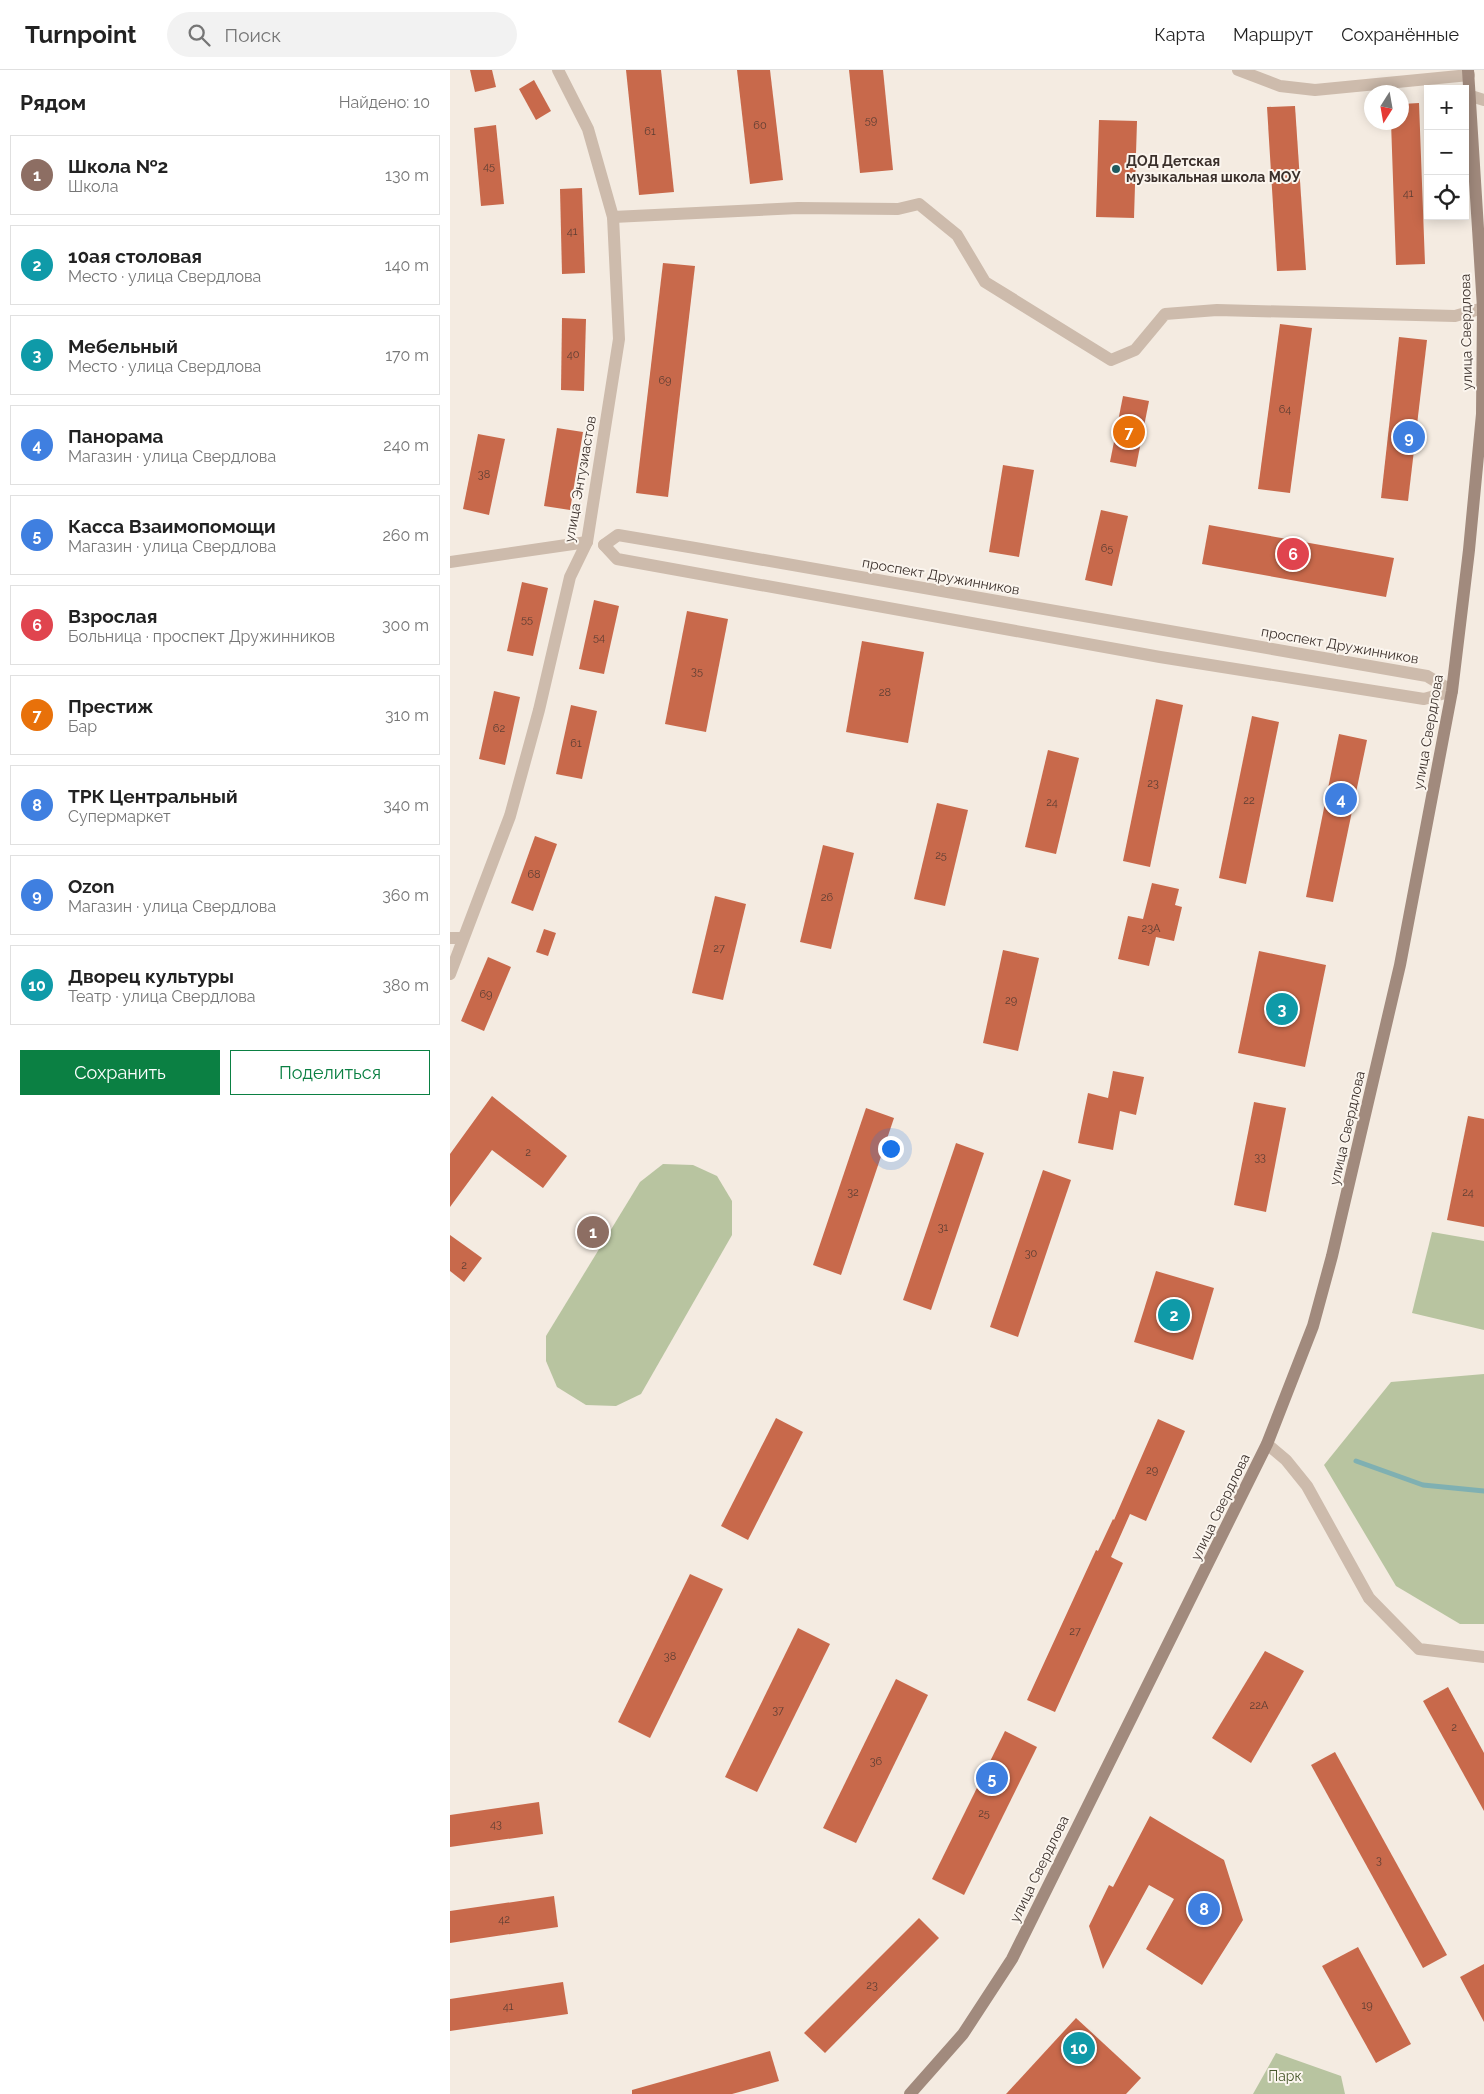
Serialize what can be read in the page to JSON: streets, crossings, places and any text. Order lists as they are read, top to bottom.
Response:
{
  "streets": {
    "main road": ["улица Свердлова"],
    "street": ["улица Энтузиастов", "проспект Дружинников"]
  },
  "crossings": [
    ["улица Свердлова", "проспект Дружинников"]
  ],
  "parks": ["Парк"],
  "places": ["ДОД Детская музыкальная школа МОУ"],
  "house_numbers": [
    "59",
    "60",
    "61",
    "45",
    "41",
    "41",
    "40",
    "69",
    "64",
    "38",
    "65",
    "55",
    "54",
    "35",
    "28",
    "62",
    "61",
    "23",
    "22",
    "24",
    "25",
    "68",
    "26",
    "23А",
    "27",
    "69",
    "29",
    "2",
    "33",
    "32",
    "24",
    "31",
    "30",
    "2",
    "29",
    "27",
    "38",
    "22А",
    "37",
    "2",
    "36",
    "25",
    "43",
    "3",
    "42",
    "23",
    "19",
    "41"
  ],
  "north": "bottom",
  "page": {
    "header": "Turnpoint",
    "search": "Поиск",
    "nav": ["Карта", "Маршрут", "Сохранённые"],
    "heading": ["Рядом", "Найдено: 10"],
    "map_buttons": ["+", "−"],
    "list": [
      {
        "mark": "1",
        "name": "Школа №2",
        "note": "Школа",
        "value": "130 m"
      },
      {
        "mark": "2",
        "name": "10ая столовая",
        "note": "Место · улица Свердлова",
        "value": "140 m"
      },
      {
        "mark": "3",
        "name": "Мебельный",
        "note": "Место · улица Свердлова",
        "value": "170 m"
      },
      {
        "mark": "4",
        "name": "Панорама",
        "note": "Магазин · улица Свердлова",
        "value": "240 m"
      },
      {
        "mark": "5",
        "name": "Касса Взаимопомощи",
        "note": "Магазин · улица Свердлова",
        "value": "260 m"
      },
      {
        "mark": "6",
        "name": "Взрослая",
        "note": "Больница · проспект Дружинников",
        "value": "300 m"
      },
      {
        "mark": "7",
        "name": "Престиж",
        "note": "Бар",
        "value": "310 m"
      },
      {
        "mark": "8",
        "name": "ТРК Центральный",
        "note": "Супермаркет",
        "value": "340 m"
      },
      {
        "mark": "9",
        "name": "Ozon",
        "note": "Магазин · улица Свердлова",
        "value": "360 m"
      },
      {
        "mark": "10",
        "name": "Дворец культуры",
        "note": "Театр · улица Свердлова",
        "value": "380 m"
      }
    ],
    "pins": [
      "7",
      "9",
      "6",
      "4",
      "3",
      "1",
      "2",
      "5",
      "8",
      "10"
    ],
    "buttons": ["Сохранить", "Поделиться"]
  }
}
